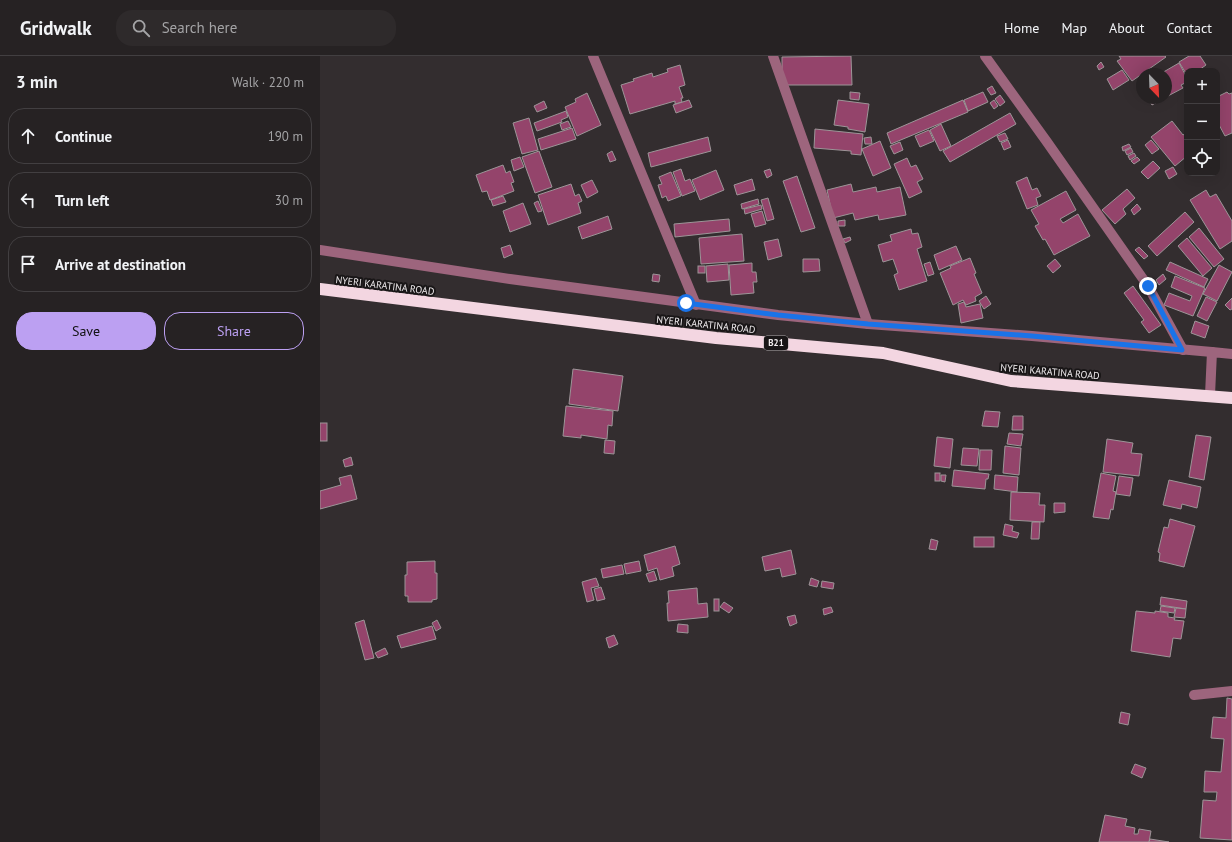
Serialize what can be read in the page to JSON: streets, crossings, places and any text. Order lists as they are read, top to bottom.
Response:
{
  "streets": {
    "highway": ["NYERI KARATINA ROAD", "B21"]
  },
  "north": "bottom right",
  "page": {
    "header": "Gridwalk",
    "search": "Search here",
    "nav": [
      "Home",
      "Map",
      "About",
      "Contact"
    ],
    "heading": ["3 min", "Walk · 220 m"],
    "map_buttons": ["+", "−"],
    "list": [
      ["Continue", "190 m"],
      ["Turn left", "30 m"],
      "Arrive at destination"
    ],
    "buttons": ["Save", "Share"]
  }
}
